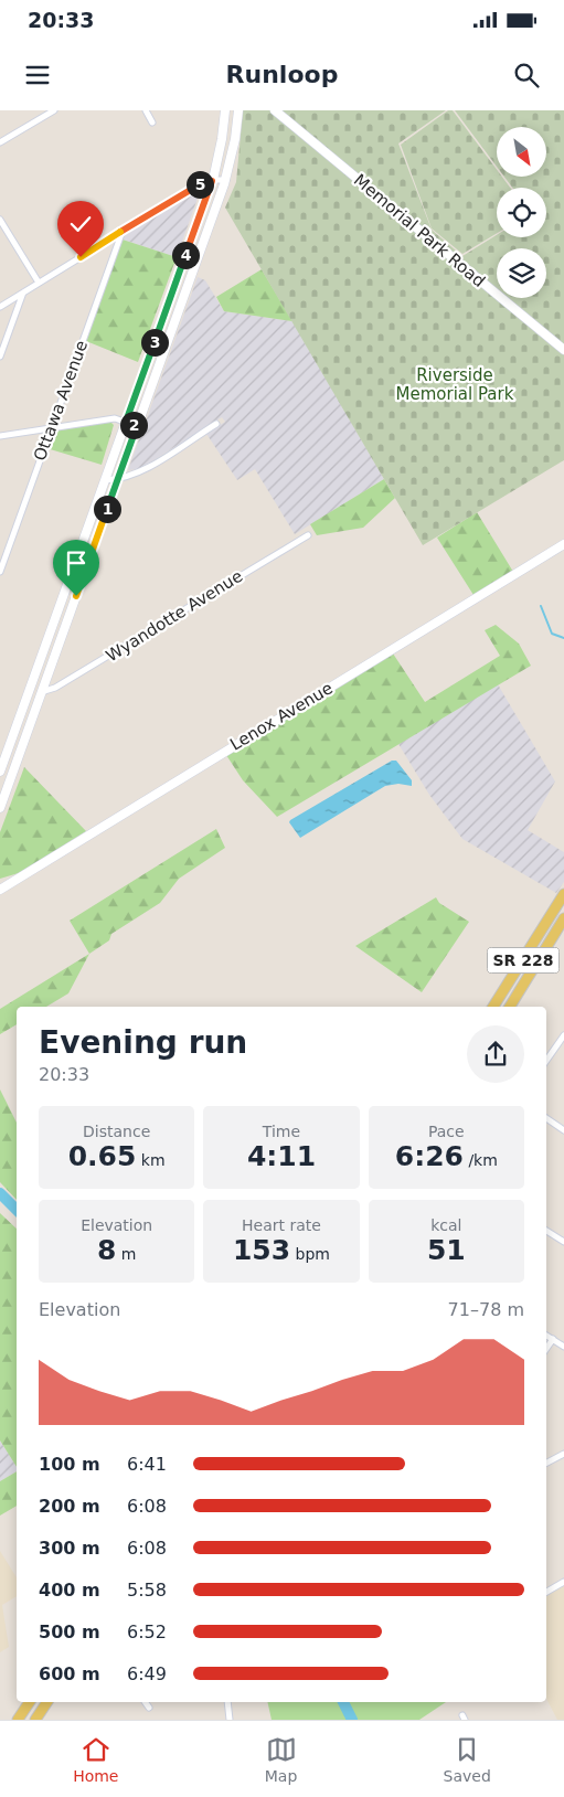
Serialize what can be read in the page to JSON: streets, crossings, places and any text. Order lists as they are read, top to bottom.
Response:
{
  "streets": {
    "main road": ["Memorial Park Road", "Lenox Avenue", "SR 228"],
    "street": ["Ottawa Avenue", "Wyandotte Avenue"]
  },
  "parks": ["Riverside Memorial Park"],
  "north": "bottom right",
  "page": {
    "status": "20:33",
    "header": "Runloop",
    "pins": [
      "5",
      "4",
      "3",
      "2",
      "1"
    ],
    "heading": ["Evening run", "20:33"],
    "stats": [
      ["Distance", "0.65 km"],
      ["Time", "4:11"],
      ["Pace", "6:26 /km"],
      ["Elevation", "8 m"],
      ["Heart rate", "153 bpm"],
      ["kcal", "51"]
    ],
    "chart": ["Elevation", "71–78 m"],
    "list": [
      {
        "name": "100 m",
        "note": "6:41"
      },
      {
        "name": "200 m",
        "note": "6:08"
      },
      {
        "name": "300 m",
        "note": "6:08"
      },
      {
        "name": "400 m",
        "note": "5:58"
      },
      {
        "name": "500 m",
        "note": "6:52"
      },
      {
        "name": "600 m",
        "note": "6:49"
      }
    ],
    "tabs": ["Home", "Map", "Saved"]
  }
}
